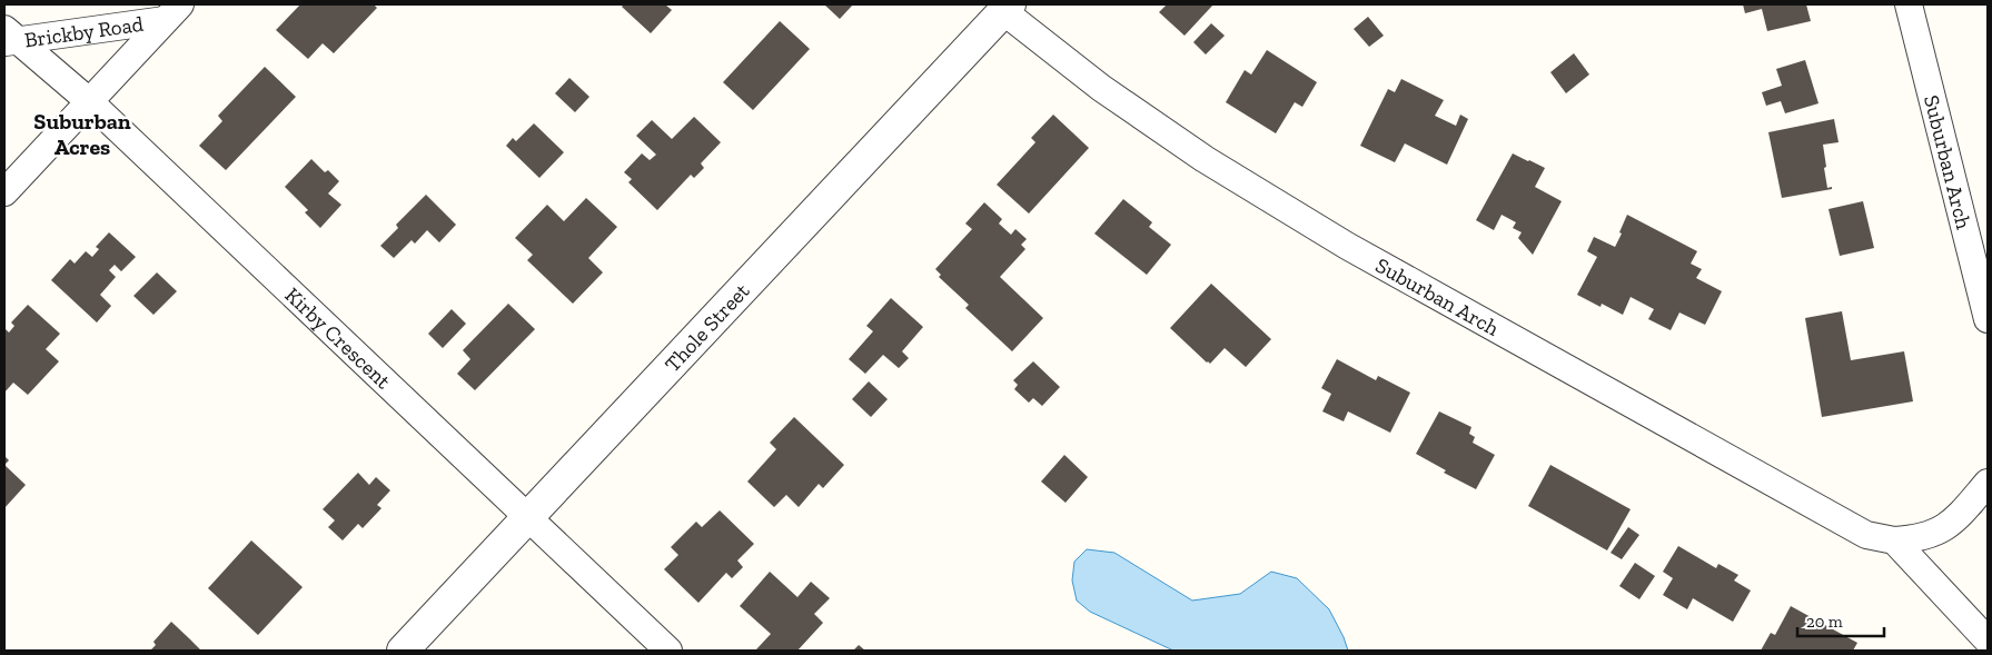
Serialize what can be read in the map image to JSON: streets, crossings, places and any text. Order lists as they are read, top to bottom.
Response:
{
  "streets": {
    "street": [
      "Brickby Road",
      "Suburban Arch",
      "Thole Street",
      "Kirby Crescent"
    ]
  },
  "crossings": [
    ["Brickby Road", "Kirby Crescent"],
    ["Suburban Arch", "Thole Street"],
    ["Thole Street", "Kirby Crescent"]
  ],
  "districts": ["Suburban Acres"],
  "scale_bar": "20 m"
}
